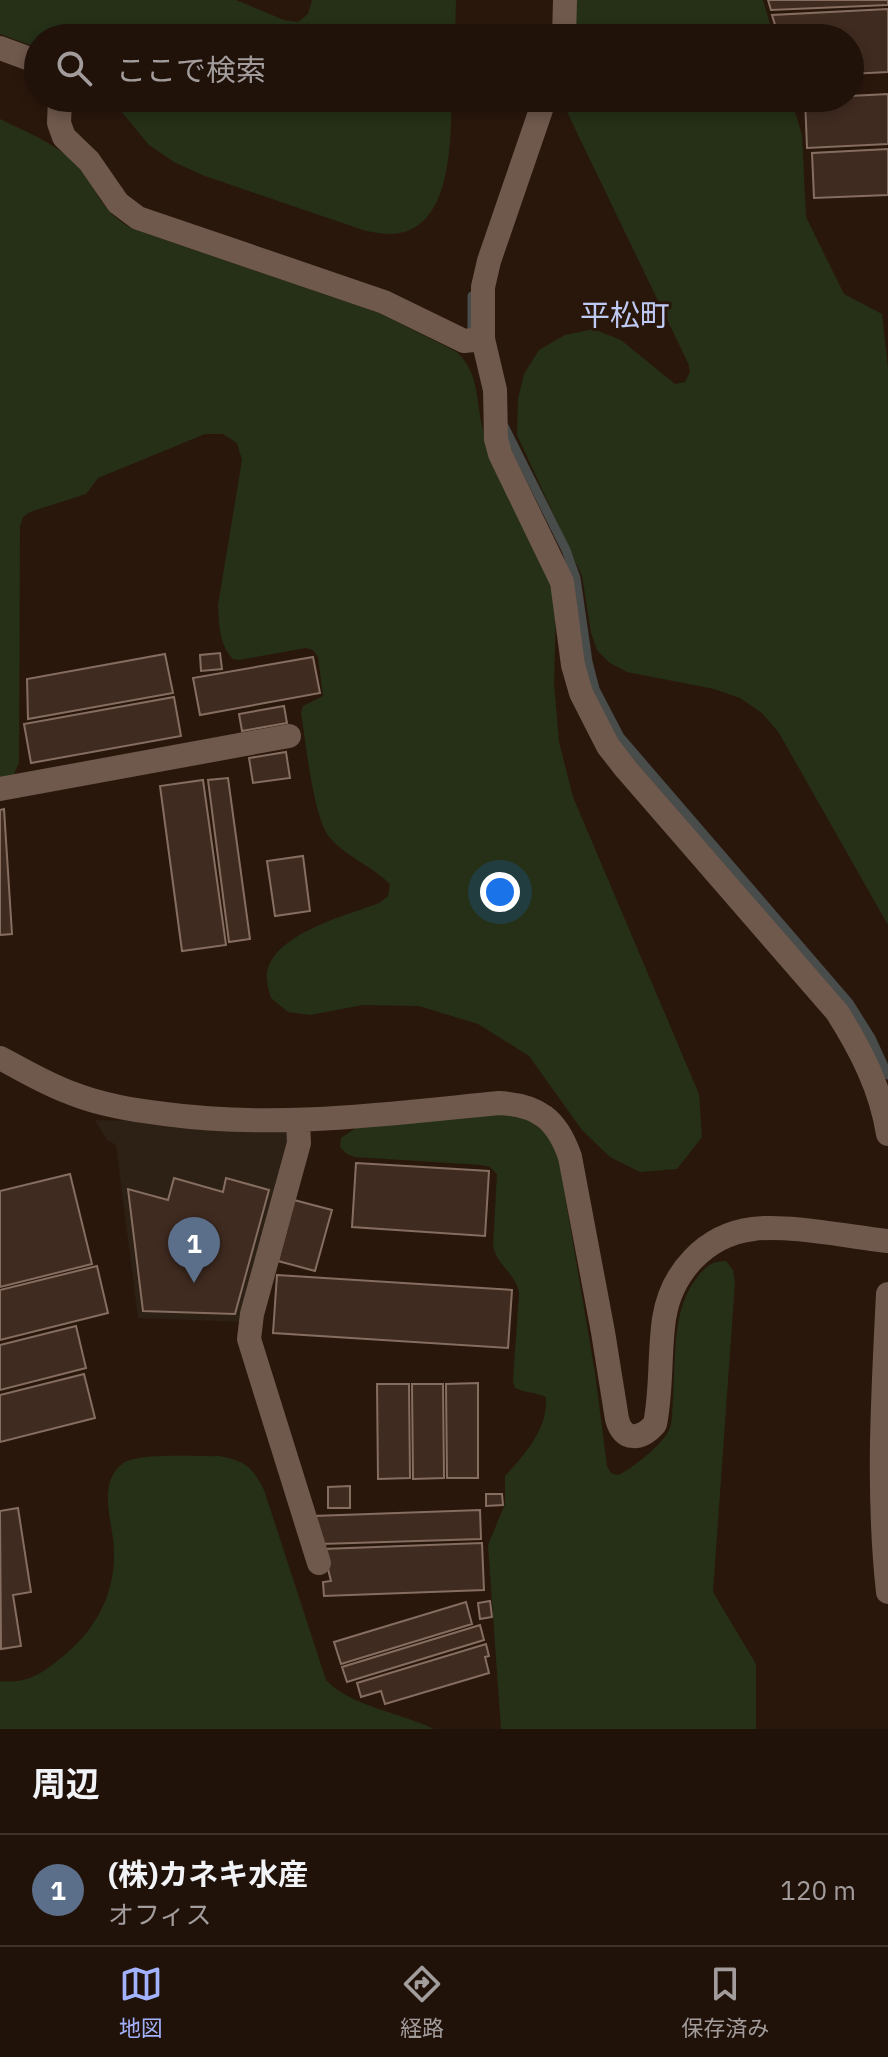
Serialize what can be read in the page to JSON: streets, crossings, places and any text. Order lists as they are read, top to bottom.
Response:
{
  "districts": ["平松町"],
  "page": {
    "search": "ここで検索",
    "pins": "1",
    "heading": "周辺",
    "list": [
      {
        "mark": "1",
        "name": "(株)カネキ水産",
        "note": "オフィス",
        "value": "120 m"
      }
    ],
    "nav": ["地図", "経路", "保存済み"]
  }
}
